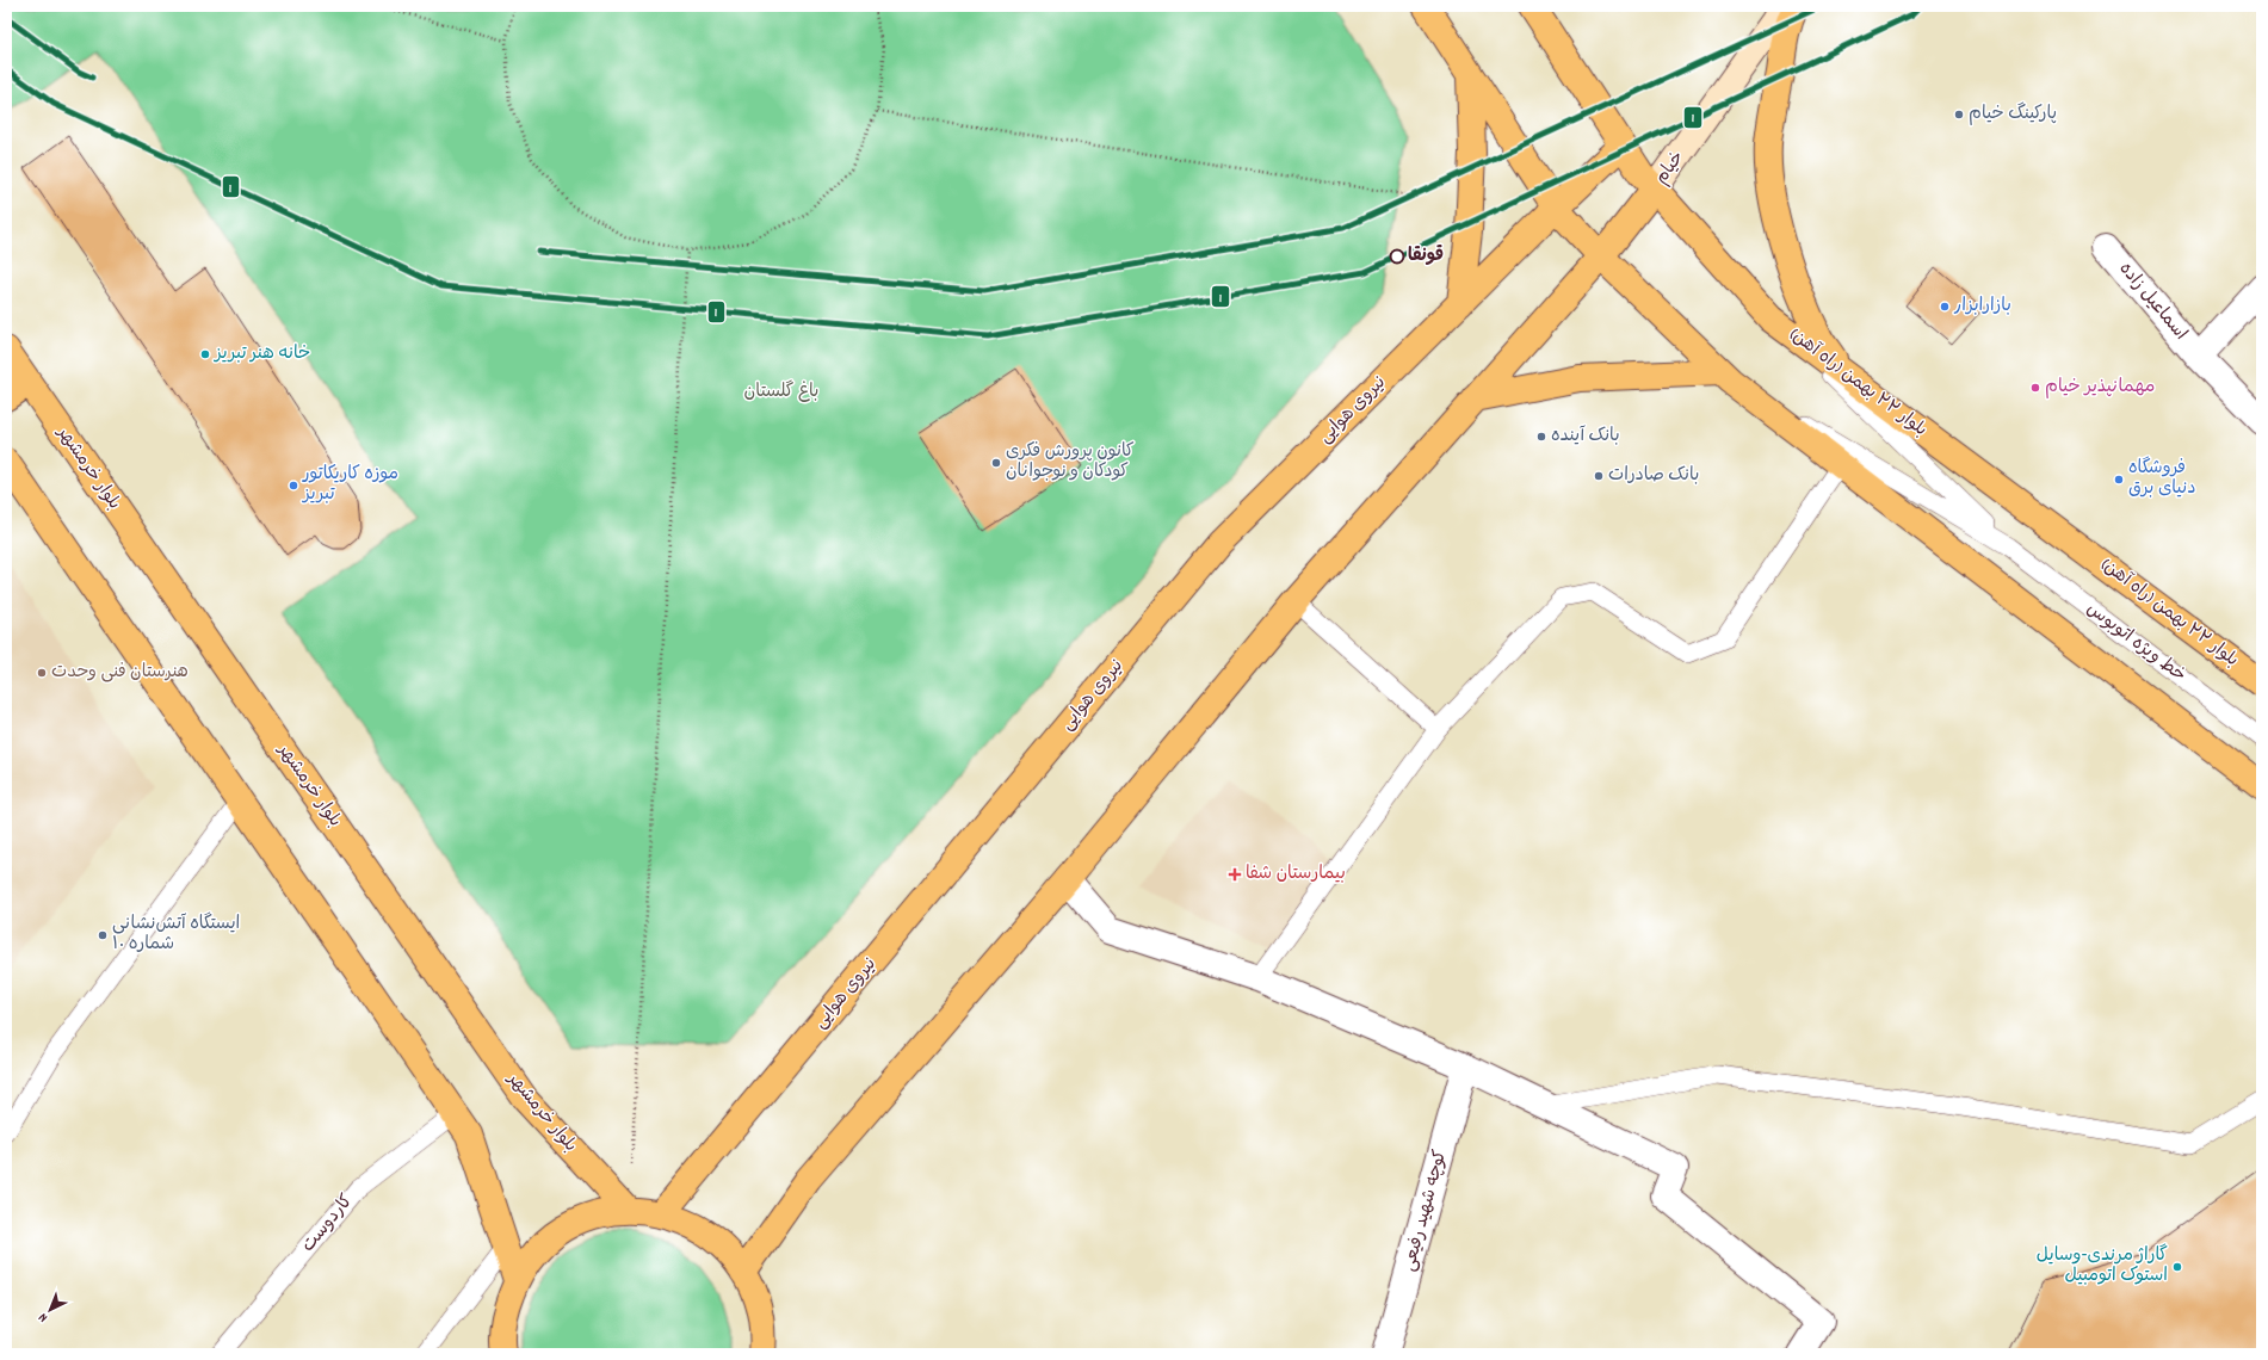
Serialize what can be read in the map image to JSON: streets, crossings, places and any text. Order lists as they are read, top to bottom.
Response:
{
  "streets": {
    "main road": [
      "خیام",
      "بلوار ۲۲ بهمن (راه آهن)",
      "نیروی هوایی",
      "بلوار خرمشهر"
    ],
    "street": ["اسماعیل زاده", "کوچه شهید رفیعی"],
    "lane": ["خط ویژه اتوبوس", "کاردوست"]
  },
  "crossings": [
    ["خیام", "بلوار ۲۲ بهمن (راه آهن)"],
    ["بلوار ۲۲ بهمن (راه آهن)", "نیروی هوایی"]
  ],
  "parks": ["باغ گلستان"],
  "places": {
    "other": [
      "پارکینگ خیام",
      "قونقا",
      "بازارابزار",
      "خانه هنر تبریز",
      "مهمانپذیر خیام",
      "بانک آینده",
      "کانون پرورش فکری کودکان و نوجوانان",
      "بانک صادرات",
      "فروشگاه دنیای برق",
      "موزه کاریکاتور تبریز",
      "هنرستان فنی وحدت",
      "ایستگاه آتش‌نشانی شماره ۱۰",
      "گاراژ مرندی-وسایل استوک اتومبیل"
    ],
    "health": ["بیمارستان شفا"]
  },
  "lines": ["transit line 1"],
  "north": "bottom left"
}
